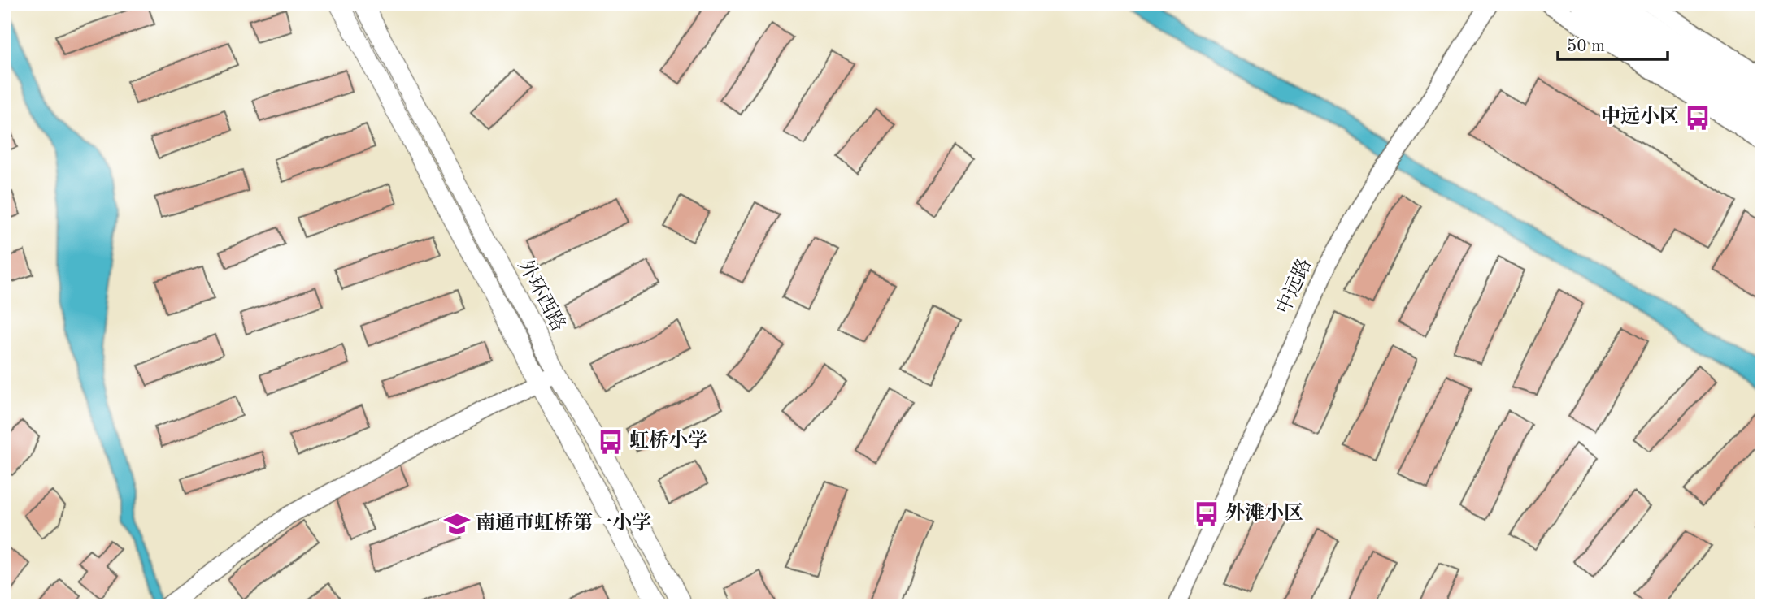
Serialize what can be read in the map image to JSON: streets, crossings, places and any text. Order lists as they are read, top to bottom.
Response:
{
  "streets": {
    "main road": ["外环西路"],
    "street": ["中远路"]
  },
  "places": {
    "bus stop": ["中远小区", "虹桥小学", "外滩小区"],
    "school or university": ["南通市虹桥第一小学"]
  },
  "scale_bar": "50 m"
}
